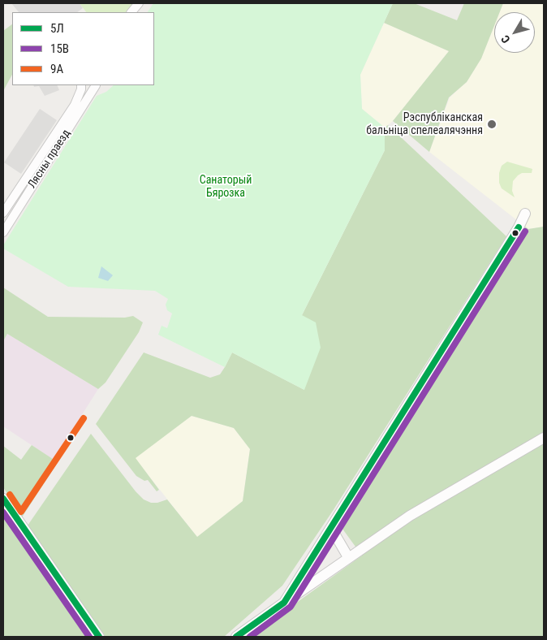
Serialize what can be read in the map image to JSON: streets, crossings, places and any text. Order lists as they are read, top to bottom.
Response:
{
  "streets": {
    "street": ["Лясны праезд"]
  },
  "parks": ["Санаторый Бярозка"],
  "places": ["Рэспубліканская бальніца спелеалячэння"],
  "lines": ["transit line 5Л", "transit line 15В", "transit line 9А"],
  "legend": ["5Л", "15В", "9А"],
  "north": "bottom left"
}
